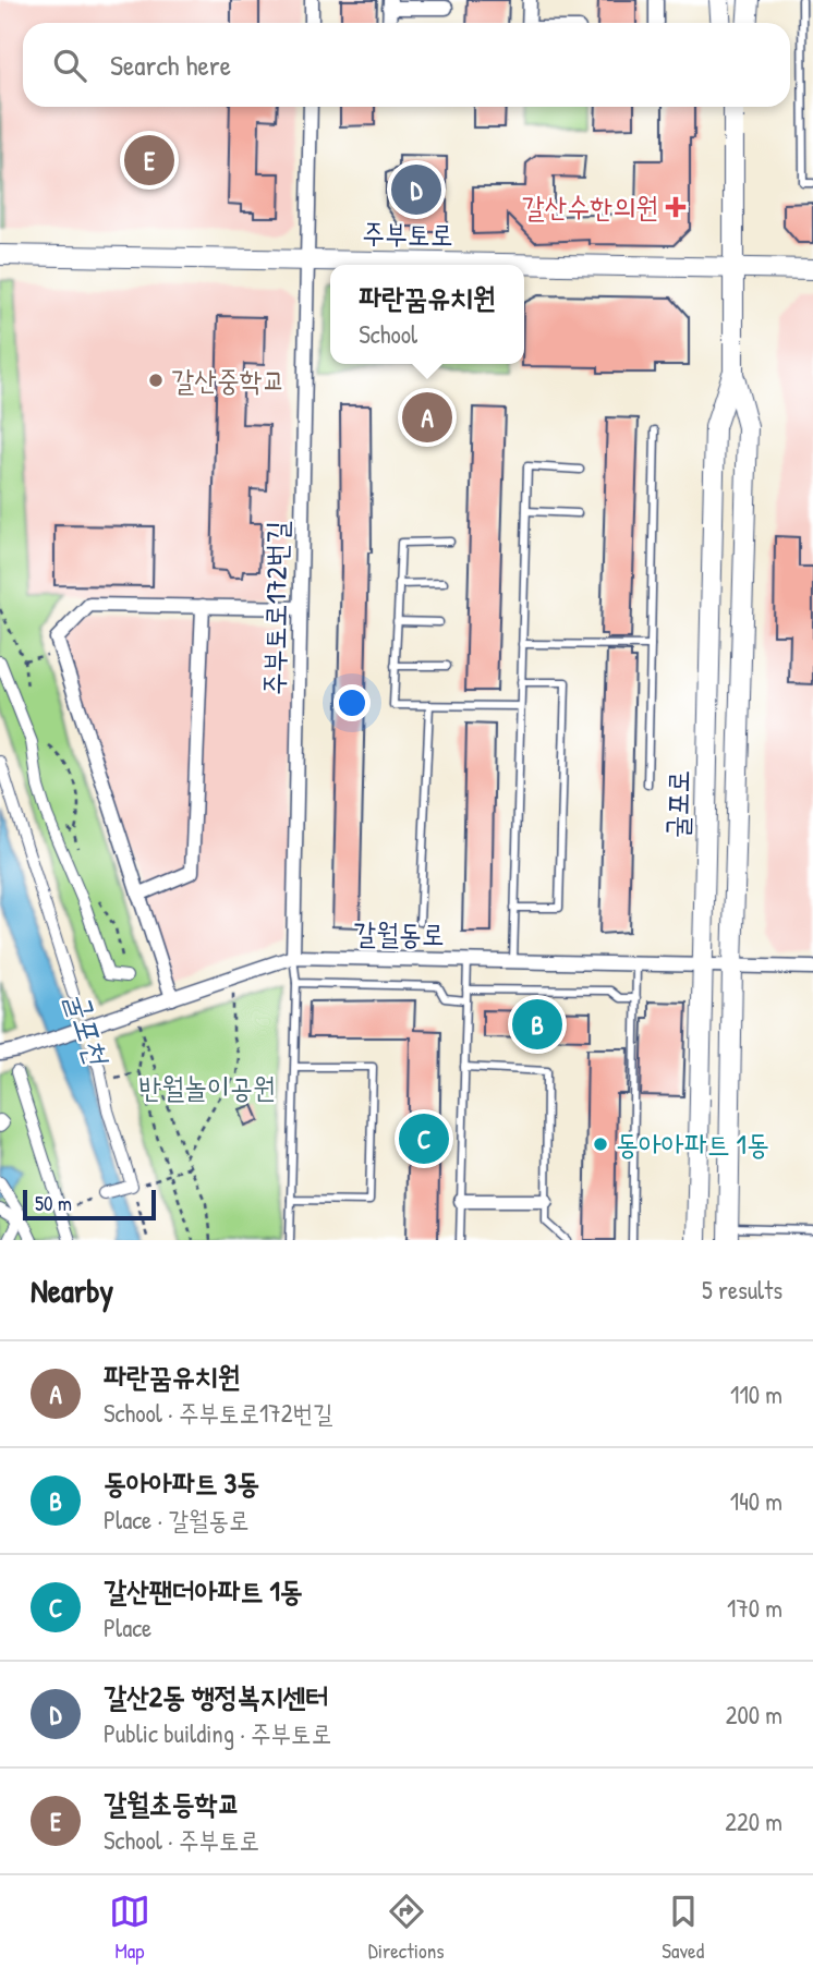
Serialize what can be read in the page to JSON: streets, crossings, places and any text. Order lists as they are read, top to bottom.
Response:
{
  "streets": {
    "main road": ["주부토로", "굴포로"],
    "street": ["주부토로172번길", "갈월동로"]
  },
  "crossings": [
    ["주부토로", "주부토로172번길"],
    ["주부토로", "굴포로"],
    ["주부토로172번길", "갈월동로"],
    ["굴포로", "갈월동로"]
  ],
  "water": ["굴포천"],
  "parks": ["반월놀이공원"],
  "places": {
    "health": ["갈산수한의원"],
    "other": ["갈산중학교", "동아아파트 1동"]
  },
  "scale_bar": "50 m",
  "page": {
    "search": "Search here",
    "pins": [
      "E",
      "D",
      "A",
      "B",
      "C"
    ],
    "popup": ["파란꿈유치원", "School"],
    "scale": "50 m",
    "heading": ["Nearby", "5 results"],
    "list": [
      {
        "mark": "A",
        "name": "파란꿈유치원",
        "note": "School · 주부토로172번길",
        "value": "110 m"
      },
      {
        "mark": "B",
        "name": "동아아파트 3동",
        "note": "Place · 갈월동로",
        "value": "140 m"
      },
      {
        "mark": "C",
        "name": "갈산팬더아파트 1동",
        "note": "Place",
        "value": "170 m"
      },
      {
        "mark": "D",
        "name": "갈산2동 행정복지센터",
        "note": "Public building · 주부토로",
        "value": "200 m"
      },
      {
        "mark": "E",
        "name": "갈월초등학교",
        "note": "School · 주부토로",
        "value": "220 m"
      }
    ],
    "nav": ["Map", "Directions", "Saved"]
  }
}
